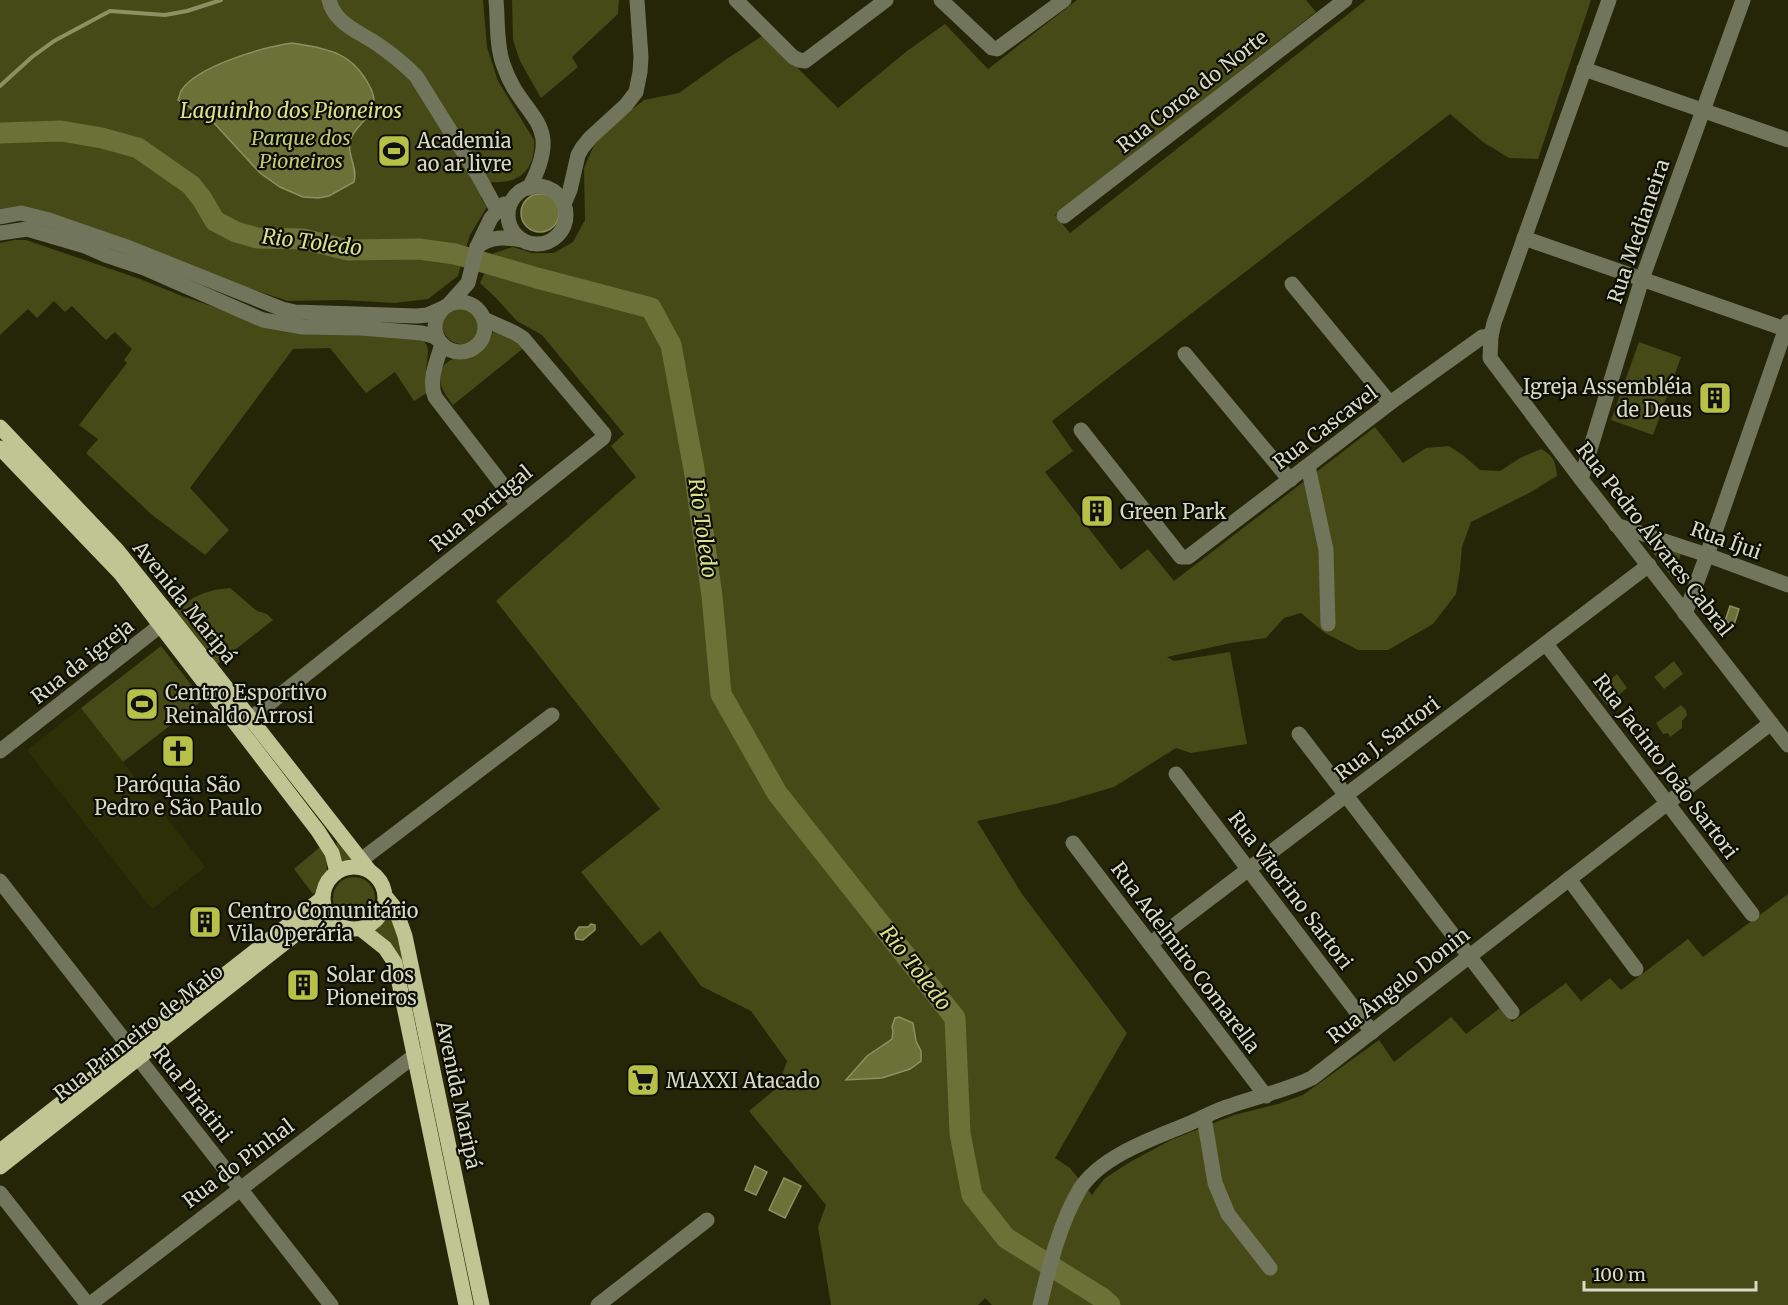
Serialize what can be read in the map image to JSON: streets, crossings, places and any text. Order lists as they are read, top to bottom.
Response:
{
  "streets": {
    "main road": ["Avenida Maripá", "Rua Primeiro de Maio"],
    "street": [
      "Rua Coroa do Norte",
      "Rua Medianeira",
      "Rua Cascavel",
      "Rua Portugal",
      "Rua Pedro Álvares Cabral",
      "Rua Íjui",
      "Rua da igreja",
      "Rua J. Sartori",
      "Rua Jacinto João Sartori",
      "Rua Vitorino Sartori",
      "Rua Adelmiro Comarella",
      "Rua Ângelo Donin",
      "Rua Piratini",
      "Rua do Pinhal"
    ]
  },
  "crossings": [
    ["Rua Medianeira", "Rua Pedro Álvares Cabral"],
    ["Rua Cascavel", "Rua Pedro Álvares Cabral"],
    ["Rua Portugal", "Avenida Maripá"],
    ["Rua Pedro Álvares Cabral", "Rua Íjui"],
    ["Rua Pedro Álvares Cabral", "Rua J. Sartori"],
    ["Rua Pedro Álvares Cabral", "Rua Ângelo Donin"],
    ["Avenida Maripá", "Rua da igreja"],
    ["Avenida Maripá", "Rua Primeiro de Maio"],
    ["Avenida Maripá", "Rua do Pinhal"],
    ["Rua J. Sartori", "Rua Jacinto João Sartori"],
    ["Rua J. Sartori", "Rua Vitorino Sartori"],
    ["Rua J. Sartori", "Rua Adelmiro Comarella"],
    ["Rua Jacinto João Sartori", "Rua Ângelo Donin"],
    ["Rua Vitorino Sartori", "Rua Ângelo Donin"],
    ["Rua Adelmiro Comarella", "Rua Ângelo Donin"],
    ["Rua Primeiro de Maio", "Rua Piratini"],
    ["Rua Piratini", "Rua do Pinhal"]
  ],
  "water": ["Laguinho dos Pioneiros", "Rio Toledo"],
  "parks": ["Parque dos Pioneiros"],
  "places": {
    "sports": ["Academia ao ar livre", "Centro Esportivo Reinaldo Arrosi"],
    "building": [
      "Igreja Assembléia de Deus",
      "Green Park",
      "Centro Comunitário Vila Operária",
      "Solar dos Pioneiros"
    ],
    "church": ["Paróquia São Pedro e São Paulo"],
    "supermarket": ["MAXXI Atacado"]
  },
  "scale_bar": "100 m"
}
